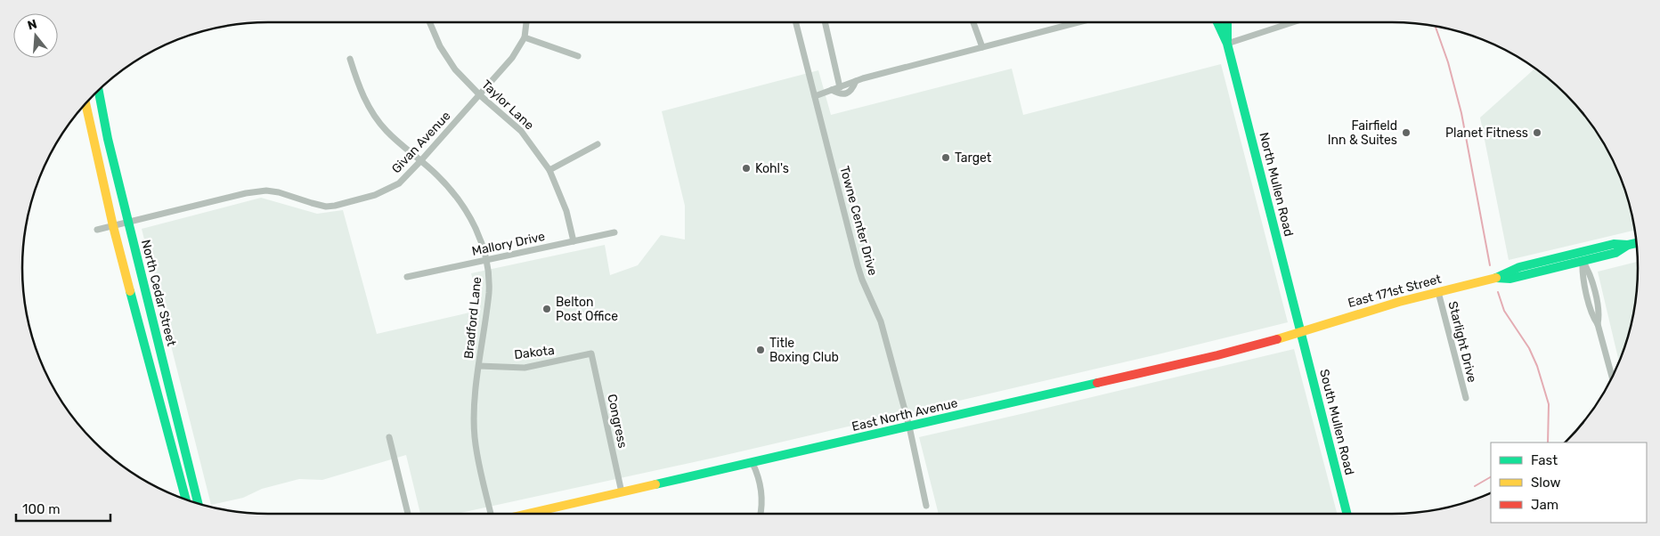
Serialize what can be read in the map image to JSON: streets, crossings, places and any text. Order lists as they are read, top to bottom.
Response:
{
  "streets": {
    "main road": [
      "North Mullen Road",
      "East 171st Street",
      "North Cedar Street",
      "East North Avenue",
      "South Mullen Road"
    ],
    "street": [
      "Taylor Lane",
      "Givan Avenue",
      "Towne Center Drive",
      "Mallory Drive",
      "Bradford Lane",
      "Starlight Drive",
      "Dakota",
      "Congress"
    ]
  },
  "crossings": [
    ["Taylor Lane", "Givan Avenue"],
    ["Taylor Lane", "Mallory Drive"],
    ["Givan Avenue", "North Cedar Street"],
    ["Givan Avenue", "Bradford Lane"],
    ["North Mullen Road", "East 171st Street"],
    ["North Mullen Road", "East North Avenue"],
    ["North Mullen Road", "South Mullen Road"],
    ["Towne Center Drive", "East North Avenue"],
    ["Mallory Drive", "Bradford Lane"],
    ["East 171st Street", "Starlight Drive"],
    ["East 171st Street", "East North Avenue"],
    ["East 171st Street", "South Mullen Road"],
    ["Bradford Lane", "Dakota"],
    ["Dakota", "Congress"],
    ["East North Avenue", "Congress"],
    ["East North Avenue", "South Mullen Road"]
  ],
  "places": [
    "Fairfield Inn & Suites",
    "Planet Fitness",
    "Target",
    "Kohl's",
    "Belton Post Office",
    "Title Boxing Club"
  ],
  "legend": ["Fast", "Slow", "Jam"],
  "scale_bar": "100 m",
  "north": "top"
}
